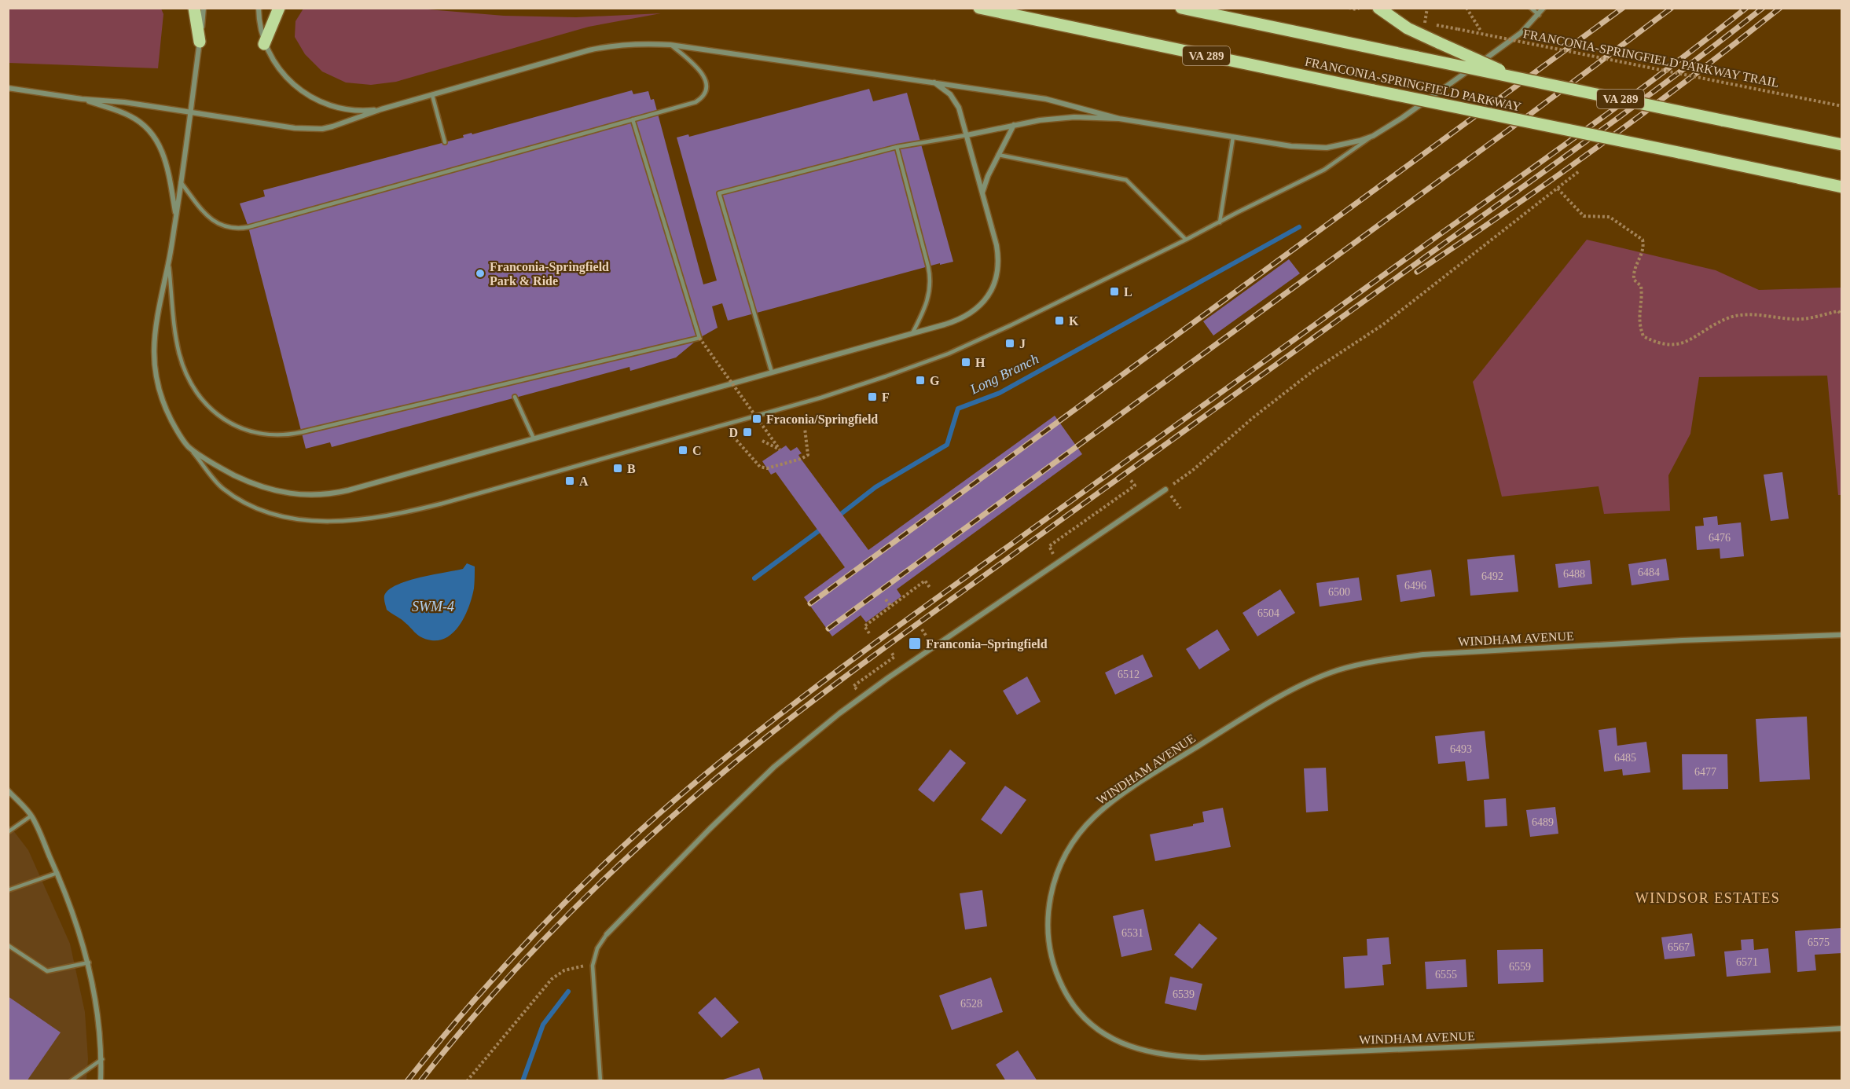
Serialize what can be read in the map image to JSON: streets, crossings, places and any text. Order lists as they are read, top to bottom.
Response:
{
  "streets": {
    "main road": ["VA 289", "FRANCONIA-SPRINGFIELD PARKWAY"],
    "street": ["WINDHAM AVENUE"],
    "path": ["FRANCONIA-SPRINGFIELD PARKWAY TRAIL"]
  },
  "districts": ["WINDSOR ESTATES"],
  "water": ["Long Branch", "SWM-4"],
  "places": {
    "other": ["Franconia-Springfield Park & Ride"],
    "transit": [
      "L",
      "K",
      "J",
      "H",
      "G",
      "F",
      "Fraconia/Springfield",
      "D",
      "C",
      "B",
      "A",
      "Franconia–Springfield"
    ]
  },
  "house_numbers": [
    "6476",
    "6484",
    "6488",
    "6492",
    "6496",
    "6500",
    "6504",
    "6512",
    "6493",
    "6485",
    "6477",
    "6489",
    "6531",
    "6575",
    "6567",
    "6571",
    "6559",
    "6555",
    "6539",
    "6528"
  ]
}
